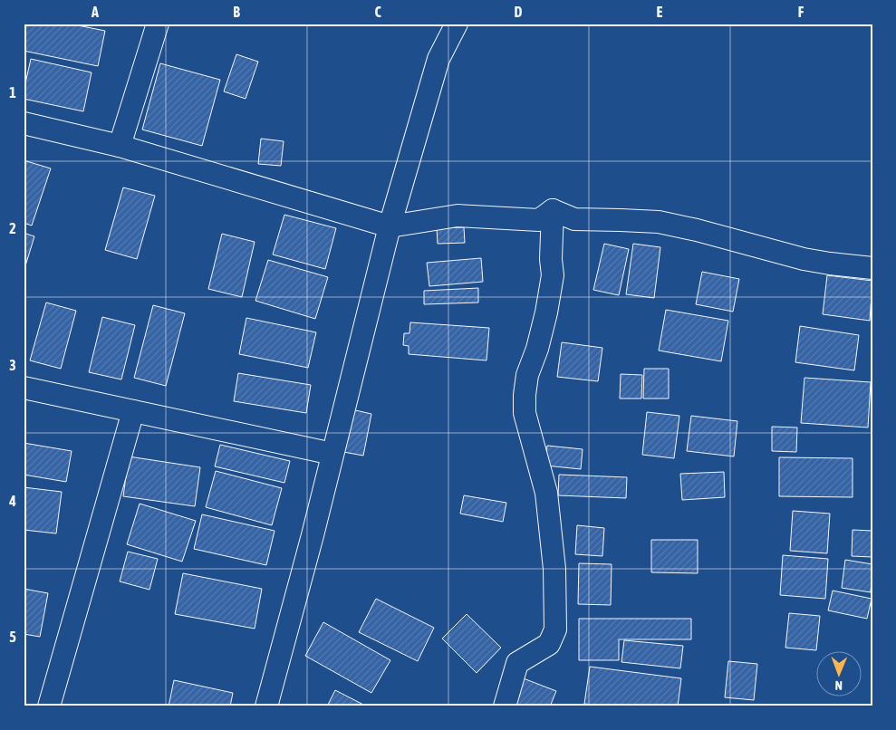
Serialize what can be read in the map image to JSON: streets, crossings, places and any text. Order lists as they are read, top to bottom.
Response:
{
  "north": "bottom",
  "grid": {
    "columns": [
      "A",
      "B",
      "C",
      "D",
      "E",
      "F"
    ],
    "rows": [
      "1",
      "2",
      "3",
      "4",
      "5"
    ]
  }
}
